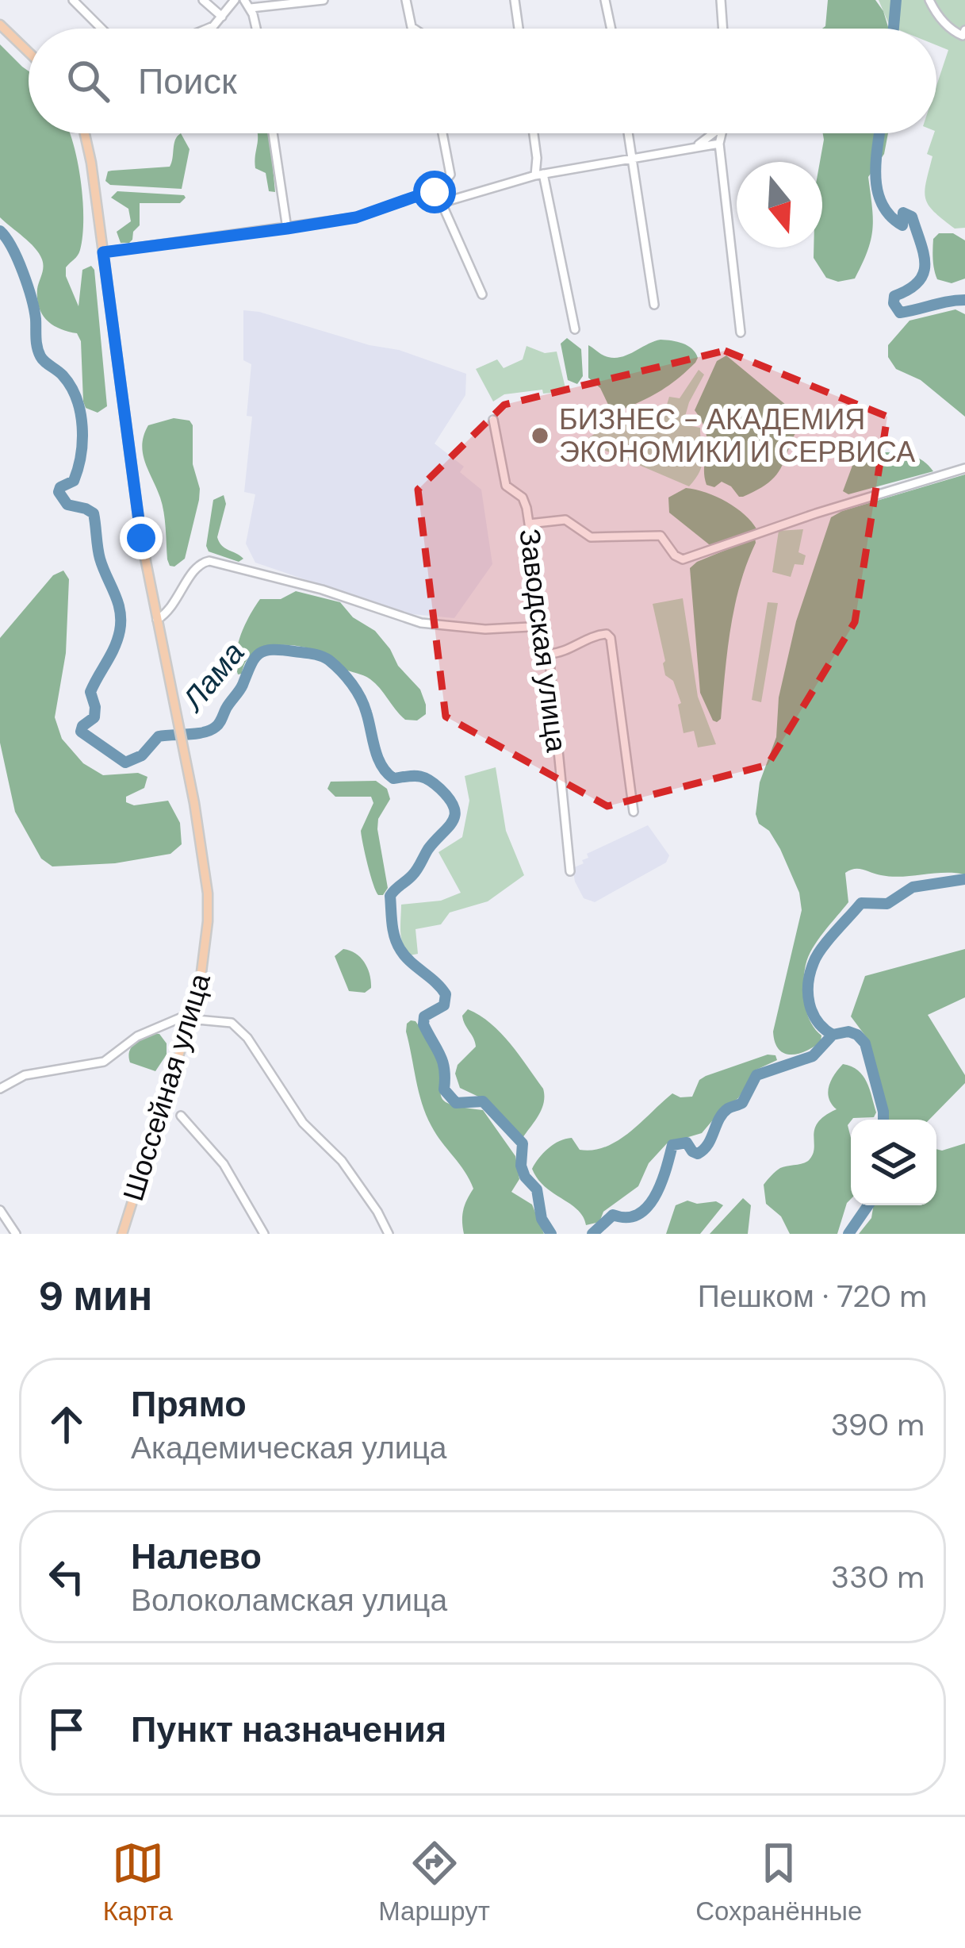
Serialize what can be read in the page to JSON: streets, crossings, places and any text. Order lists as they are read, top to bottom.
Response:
{
  "streets": {
    "main road": ["Шоссейная улица"],
    "street": ["Заводская улица"]
  },
  "water": ["Лама"],
  "places": ["БИЗНЕС - АКАДЕМИЯ ЭКОНОМИКИ И СЕРВИСА"],
  "north": "bottom",
  "page": {
    "search": "Поиск",
    "heading": ["9 мин", "Пешком · 720 m"],
    "list": [
      ["Прямо", "Академическая улица", "390 m"],
      ["Налево", "Волоколамская улица", "330 m"],
      "Пункт назначения"
    ],
    "nav": ["Карта", "Маршрут", "Сохранённые"]
  }
}
